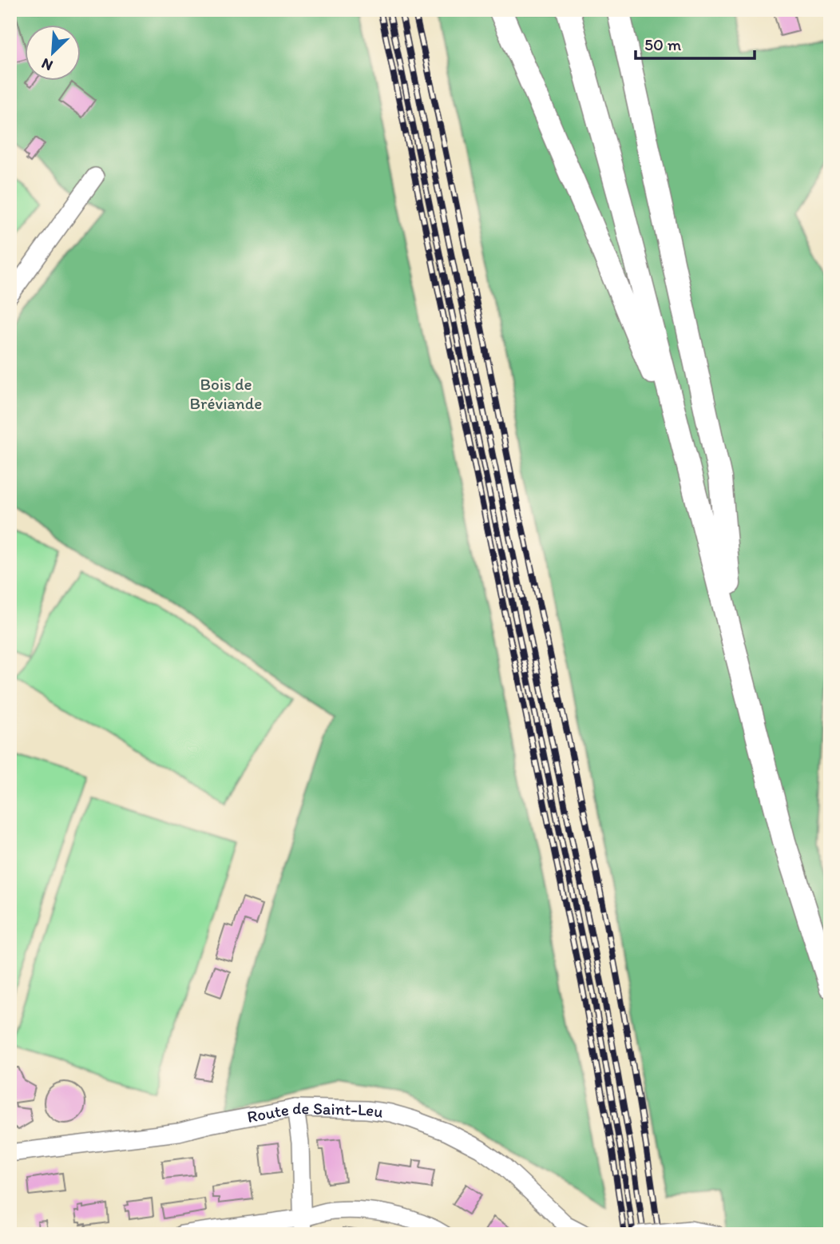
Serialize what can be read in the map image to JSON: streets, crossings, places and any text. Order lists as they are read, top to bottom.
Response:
{
  "streets": {
    "street": ["Route de Saint-Leu"]
  },
  "parks": ["Bois de Bréviande"],
  "scale_bar": "50 m",
  "north": "bottom left"
}
